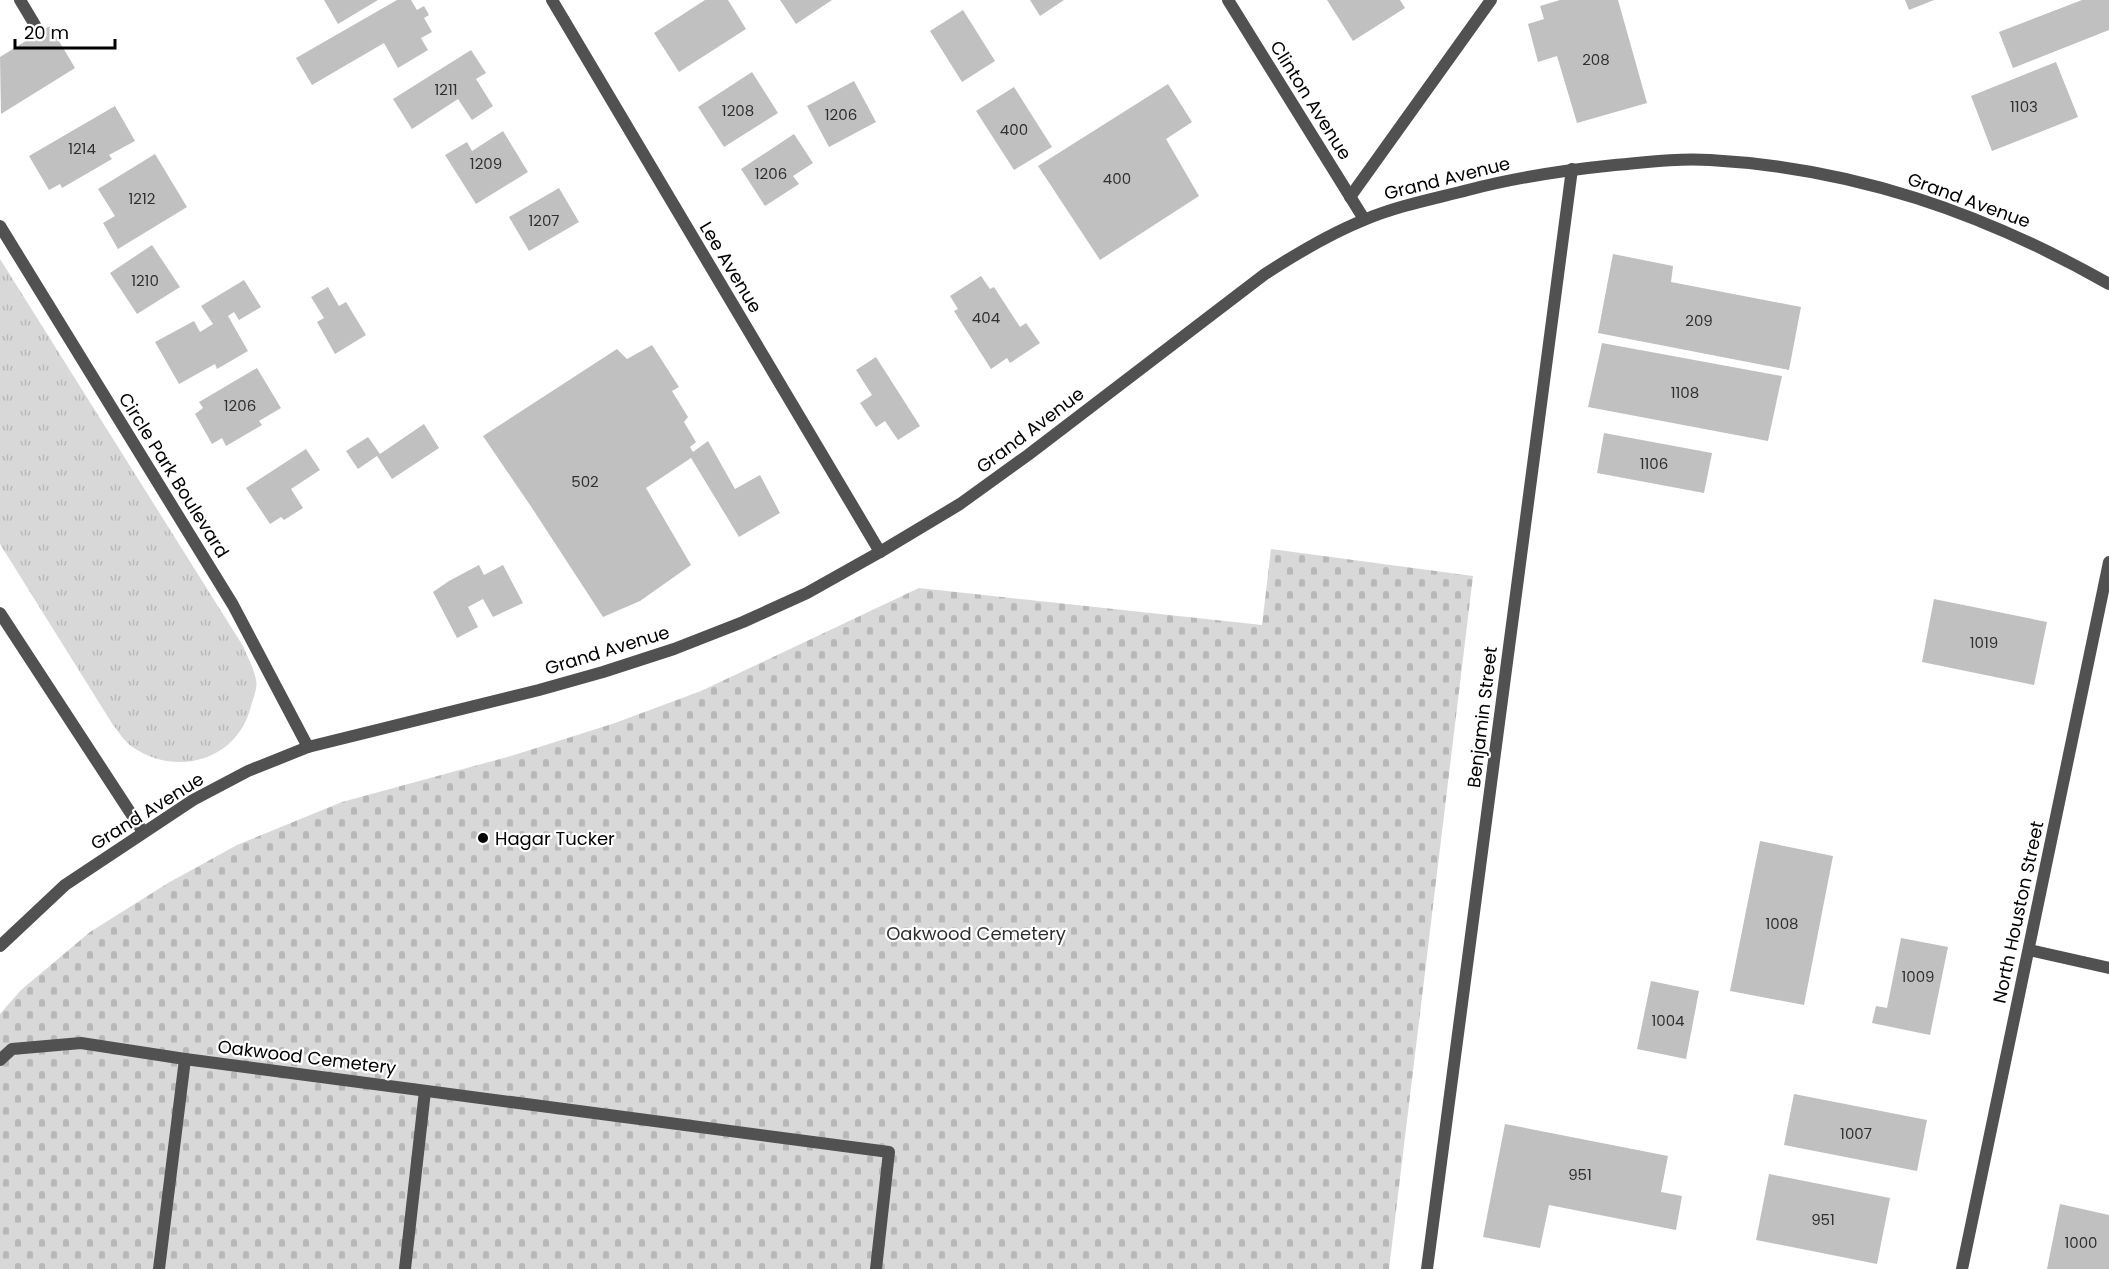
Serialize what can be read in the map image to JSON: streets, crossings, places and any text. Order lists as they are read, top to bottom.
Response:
{
  "streets": {
    "street": [
      "Clinton Avenue",
      "Grand Avenue",
      "Lee Avenue",
      "Circle Park Boulevard",
      "Benjamin Street",
      "North Houston Street",
      "Oakwood Cemetery"
    ]
  },
  "crossings": [
    ["Clinton Avenue", "Grand Avenue"],
    ["Grand Avenue", "Lee Avenue"],
    ["Grand Avenue", "Circle Park Boulevard"],
    ["Grand Avenue", "Benjamin Street"]
  ],
  "parks": ["Oakwood Cemetery"],
  "places": ["Hagar Tucker"],
  "house_numbers": [
    "208",
    "1211",
    "1103",
    "1208",
    "1206",
    "400",
    "1214",
    "1209",
    "1206",
    "400",
    "1212",
    "1207",
    "1210",
    "404",
    "209",
    "1108",
    "1206",
    "1106",
    "502",
    "1019",
    "1008",
    "1009",
    "1004",
    "1007",
    "951",
    "951",
    "1000"
  ],
  "scale_bar": "20 m"
}
